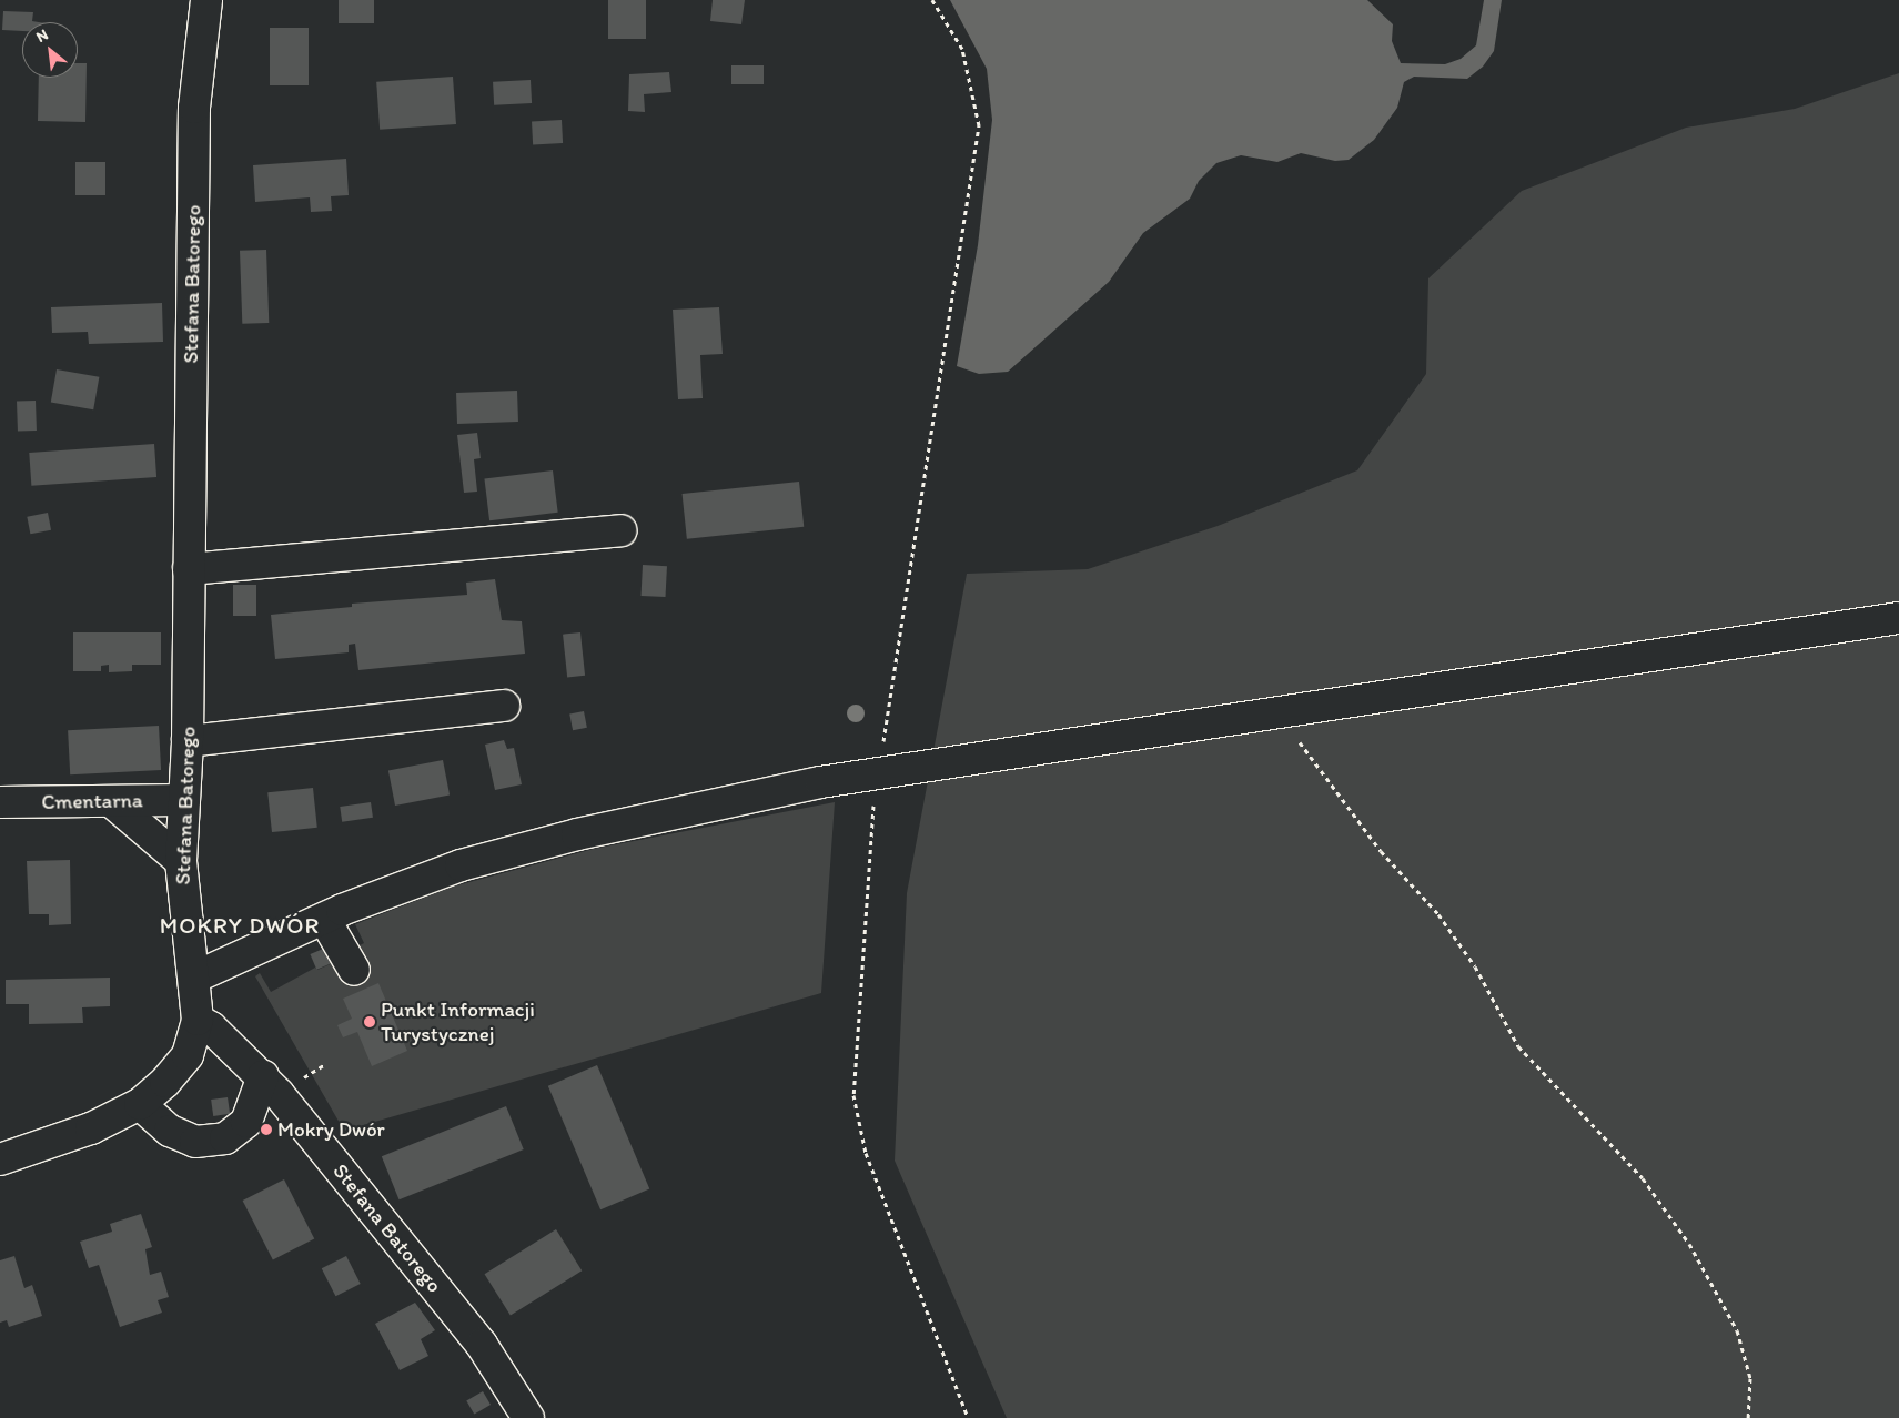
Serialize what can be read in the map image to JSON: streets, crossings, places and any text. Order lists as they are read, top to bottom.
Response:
{
  "streets": {
    "street": ["Stefana Batorego", "Cmentarna"]
  },
  "crossings": [
    ["Stefana Batorego", "Cmentarna"]
  ],
  "districts": ["MOKRY DWÓR"],
  "places": ["Punkt Informacji Turystycznej", "Mokry Dwór"],
  "north": "top left"
}
